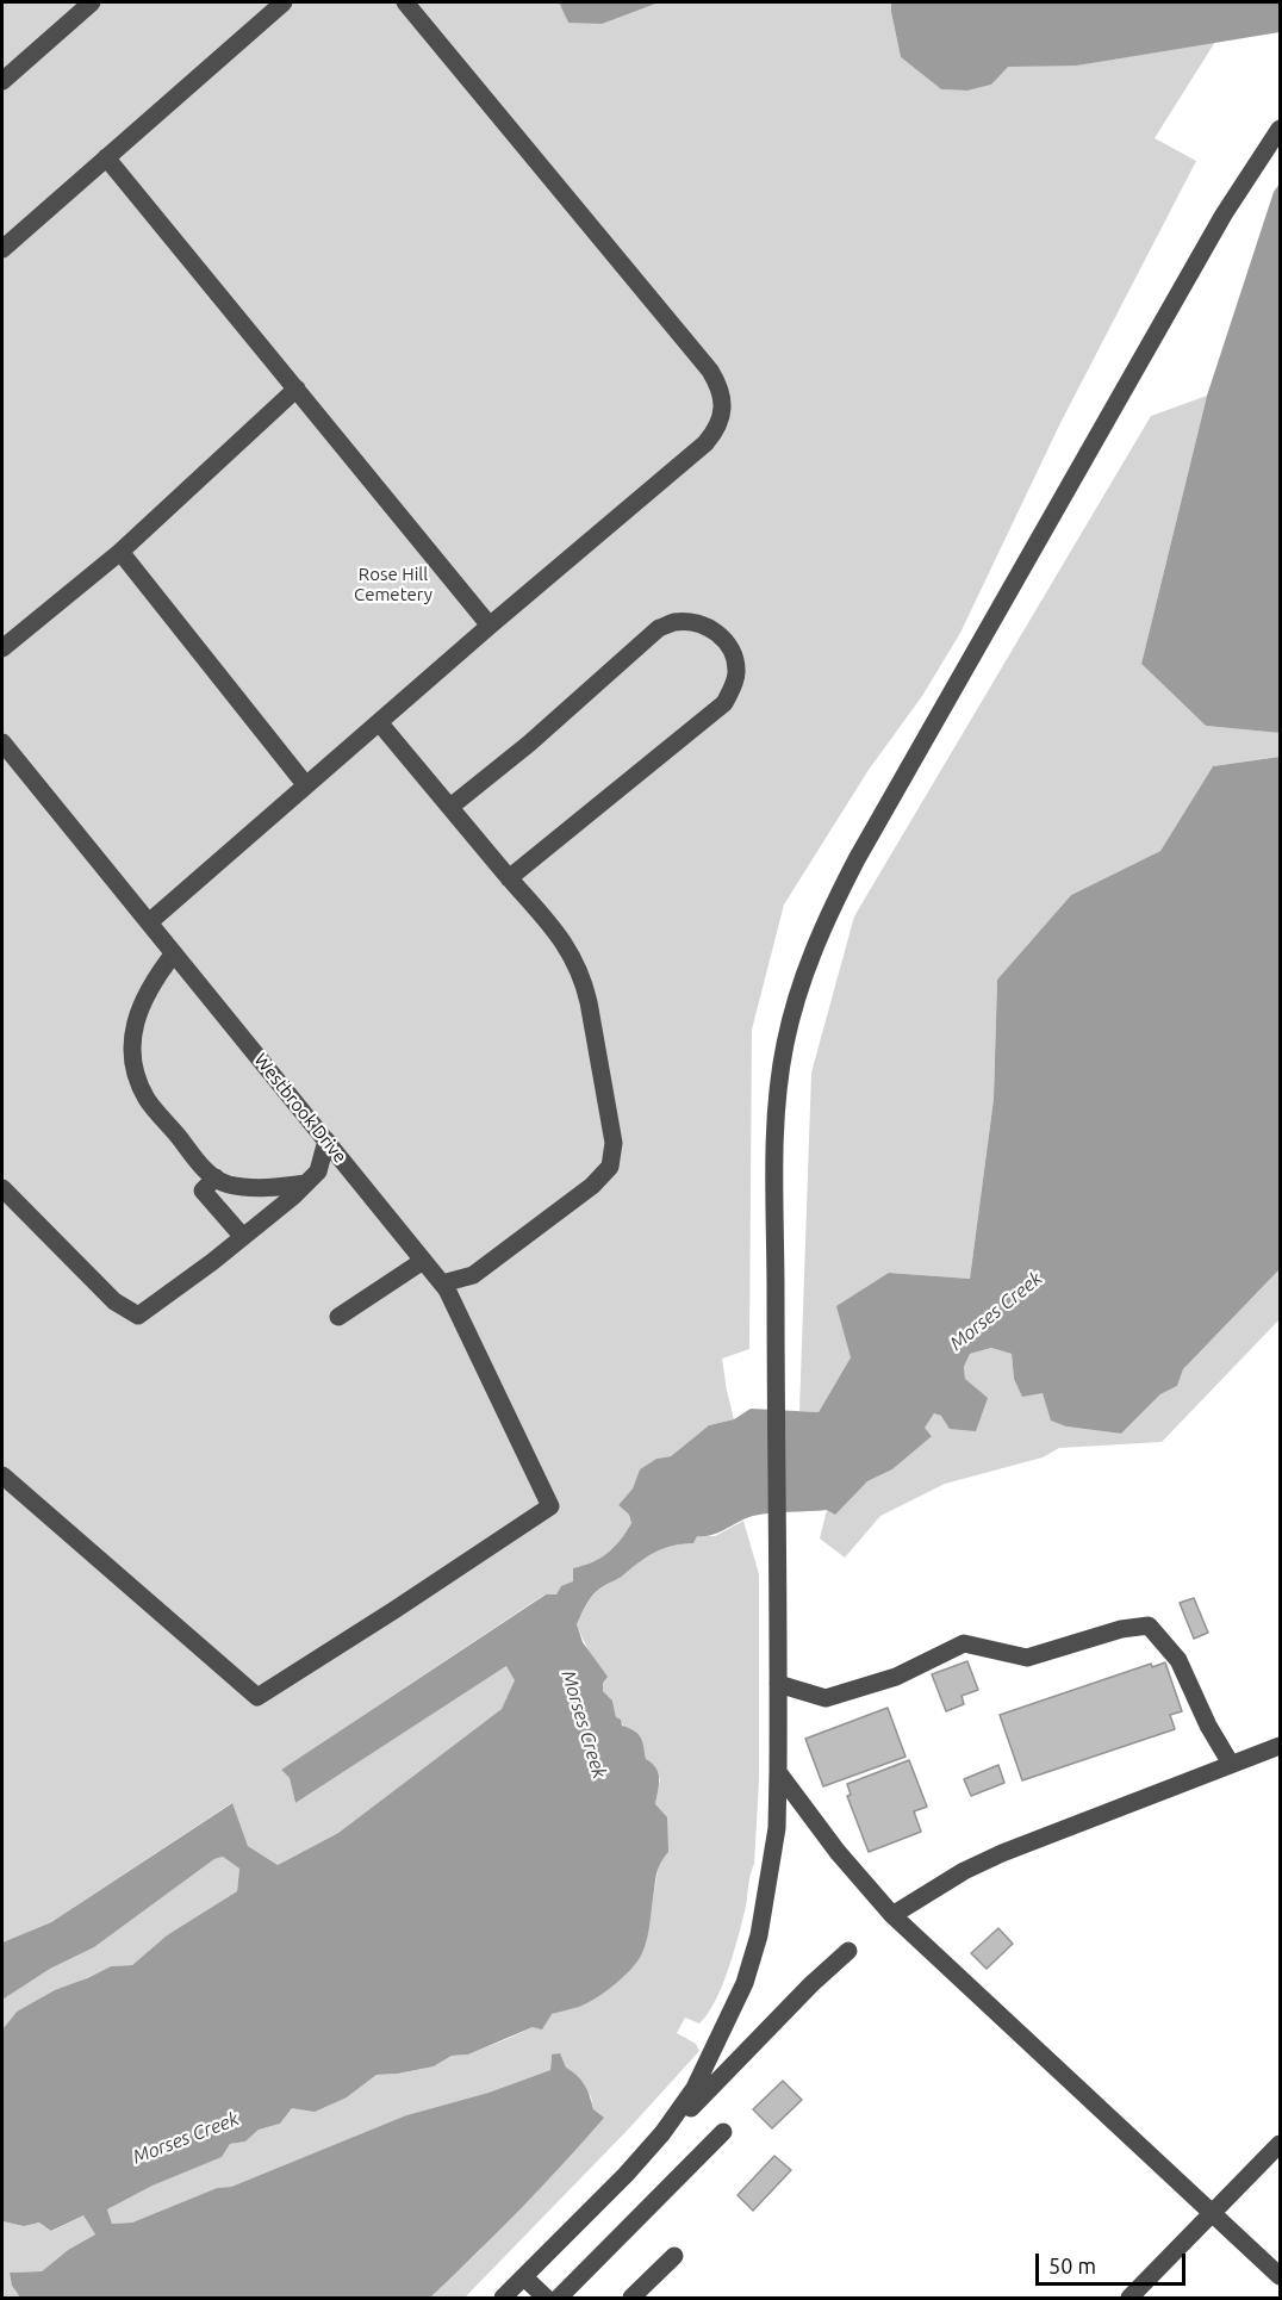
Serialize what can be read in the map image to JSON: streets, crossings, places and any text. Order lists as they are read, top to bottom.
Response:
{
  "streets": {
    "lane": ["Westbrook Drive"]
  },
  "water": ["Morses Creek"],
  "parks": ["Rose Hill Cemetery"],
  "scale_bar": "50 m"
}
